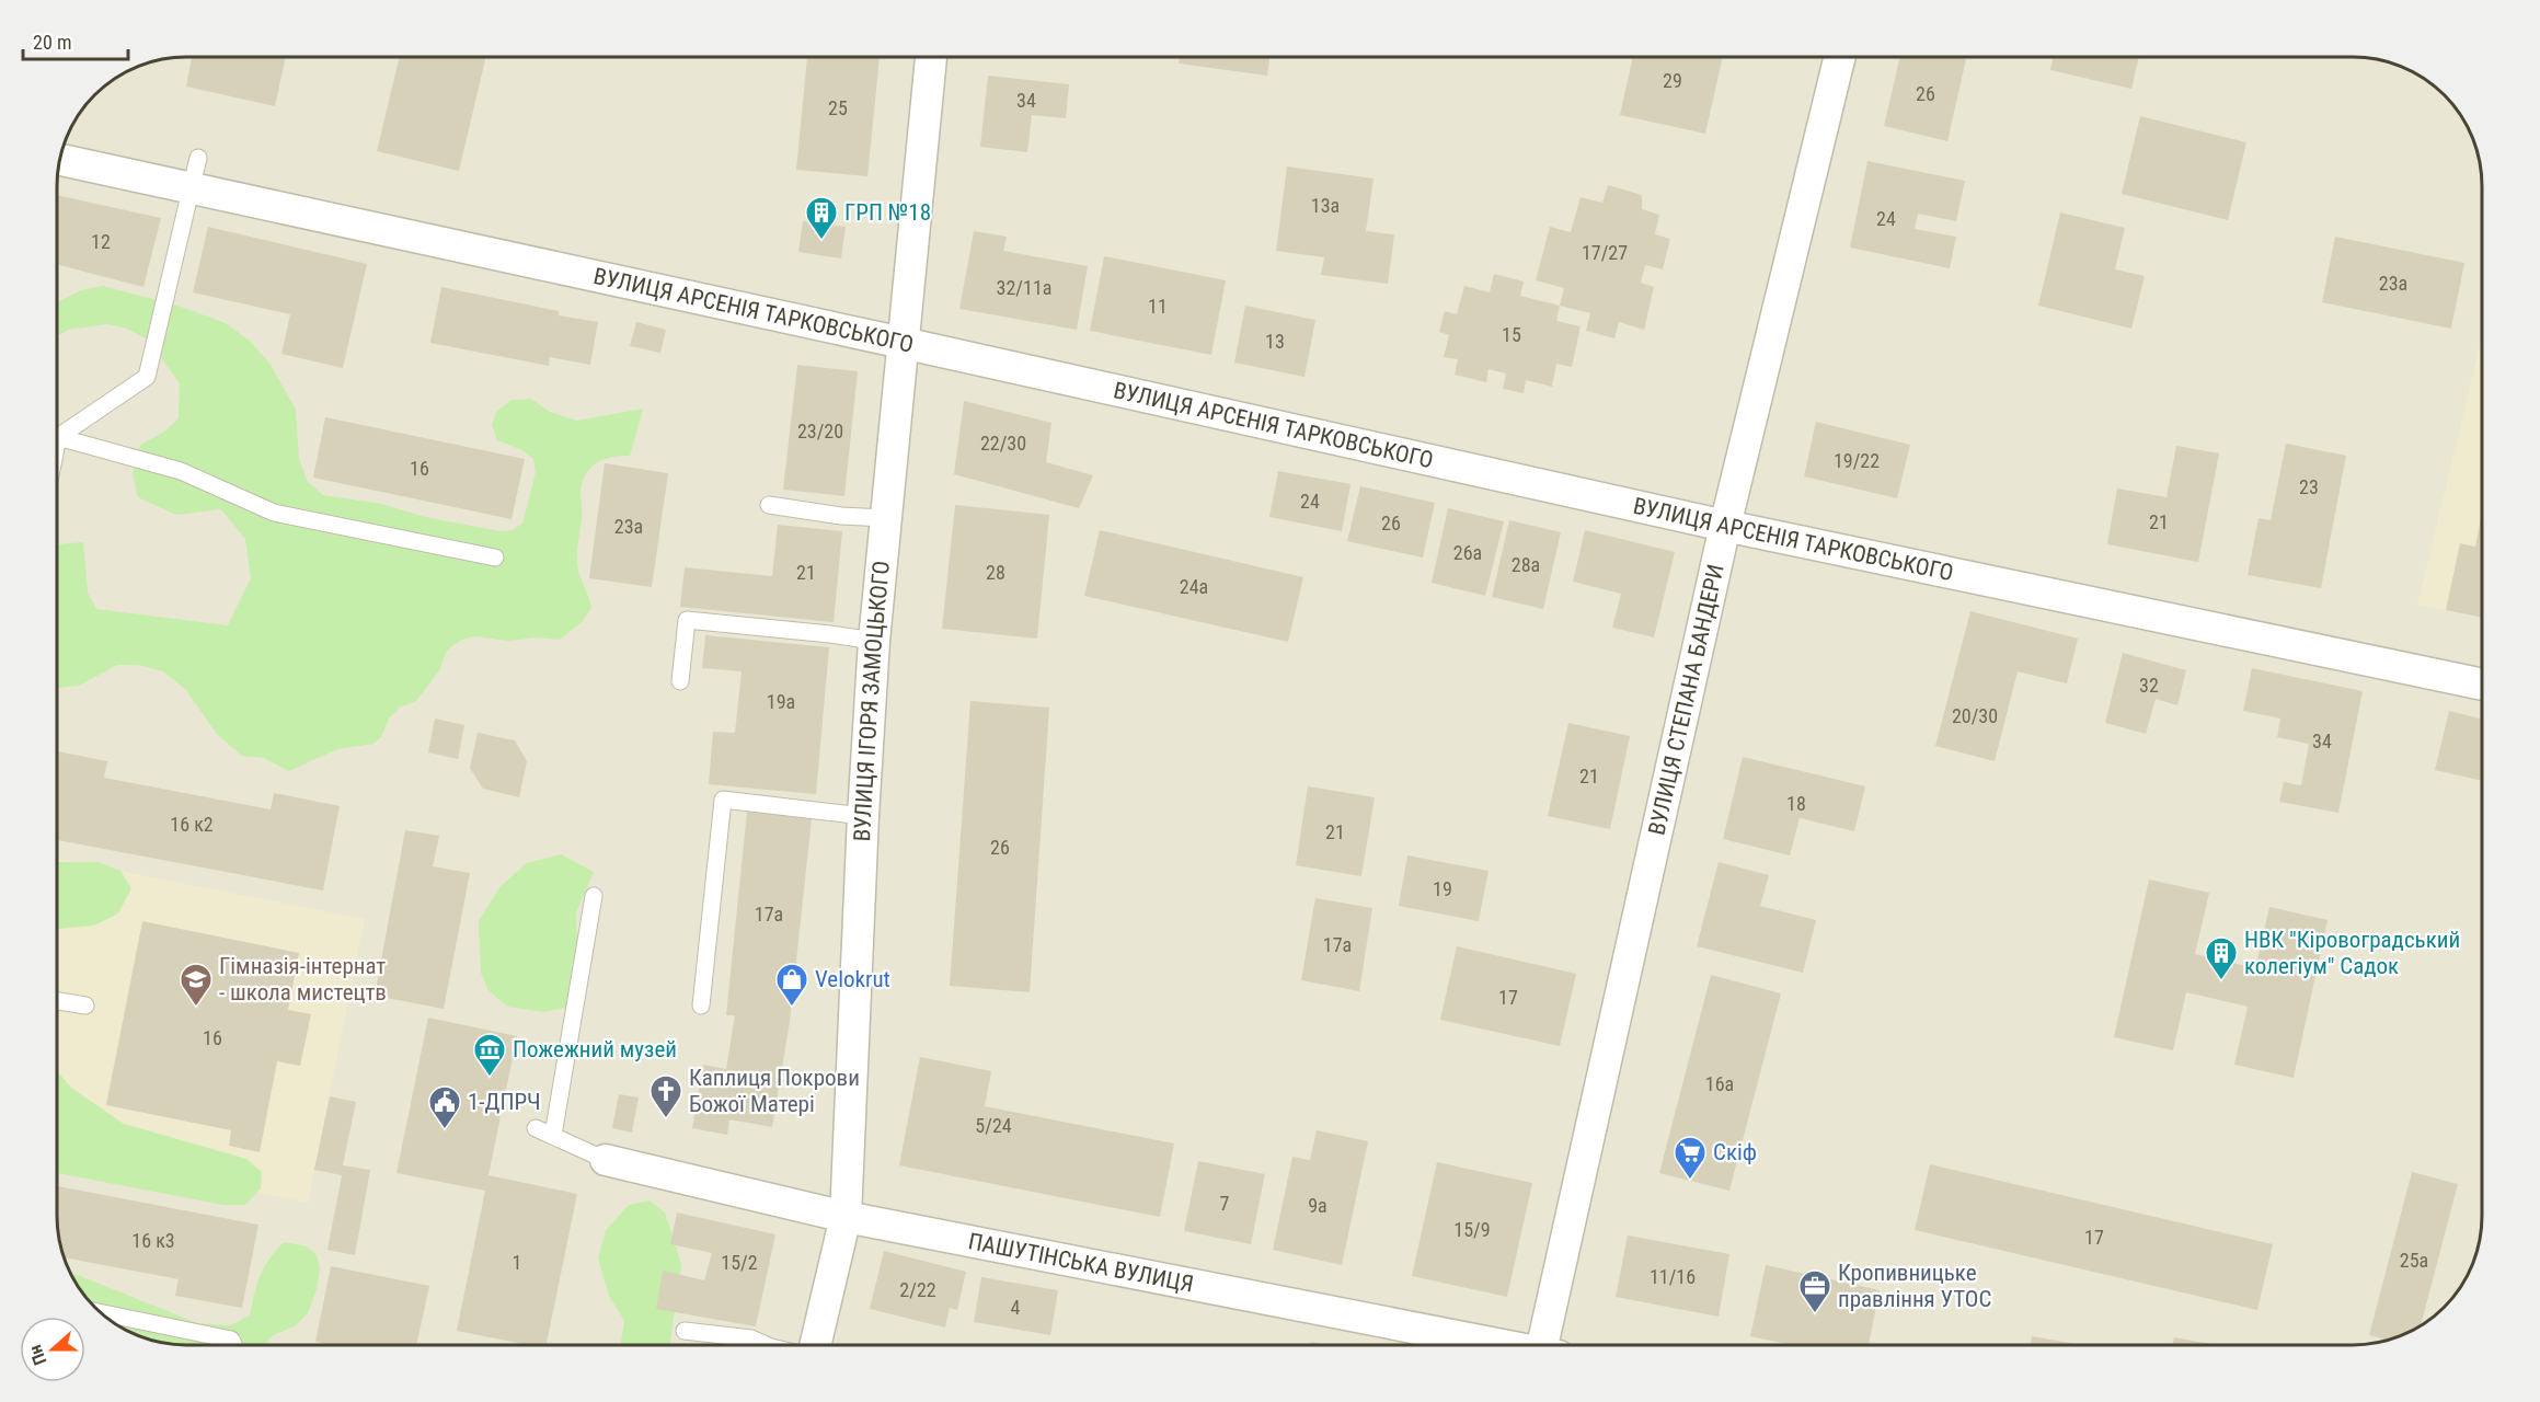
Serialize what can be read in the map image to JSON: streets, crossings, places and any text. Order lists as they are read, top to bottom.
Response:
{
  "streets": {
    "street": [
      "ВУЛИЦЯ АРСЕНІЯ ТАРКОВСЬКОГО",
      "ВУЛИЦЯ СТЕПАНА БАНДЕРИ",
      "ВУЛИЦЯ ІГОРЯ ЗАМОЦЬКОГО",
      "ПАШУТІНСЬКА ВУЛИЦЯ"
    ]
  },
  "crossings": [
    ["ВУЛИЦЯ АРСЕНІЯ ТАРКОВСЬКОГО", "ВУЛИЦЯ СТЕПАНА БАНДЕРИ"],
    ["ВУЛИЦЯ АРСЕНІЯ ТАРКОВСЬКОГО", "ВУЛИЦЯ ІГОРЯ ЗАМОЦЬКОГО"],
    ["ВУЛИЦЯ ІГОРЯ ЗАМОЦЬКОГО", "ПАШУТІНСЬКА ВУЛИЦЯ"]
  ],
  "places": {
    "building": ["ГРП №18", "НВК \"Кіровоградський колегіум\" Садок"],
    "school or university": ["Гімназія-інтернат - школа мистецтв"],
    "shop": ["Velokrut"],
    "museum": ["Пожежний музей"],
    "church": ["Каплиця Покрови Божої Матері"],
    "public building": ["1-ДПРЧ"],
    "supermarket": ["Скіф"],
    "office": ["Кропивницьке правління УТОС"]
  },
  "house_numbers": [
    "29",
    "26",
    "34",
    "25",
    "13а",
    "24",
    "12",
    "17/27",
    "23а",
    "32/11а",
    "11",
    "15",
    "13",
    "23/20",
    "22/30",
    "19/22",
    "16",
    "23",
    "24",
    "21",
    "26",
    "23а",
    "26а",
    "28а",
    "21",
    "28",
    "24а",
    "32",
    "19а",
    "20/30",
    "34",
    "21",
    "18",
    "16 к2",
    "21",
    "26",
    "19",
    "17а",
    "17а",
    "17",
    "16",
    "16а",
    "5/24",
    "7",
    "9а",
    "15/9",
    "17",
    "16 к3",
    "25а",
    "1",
    "15/2",
    "11/16",
    "2/22",
    "4"
  ],
  "scale_bar": "20 m",
  "north": "left"
}
